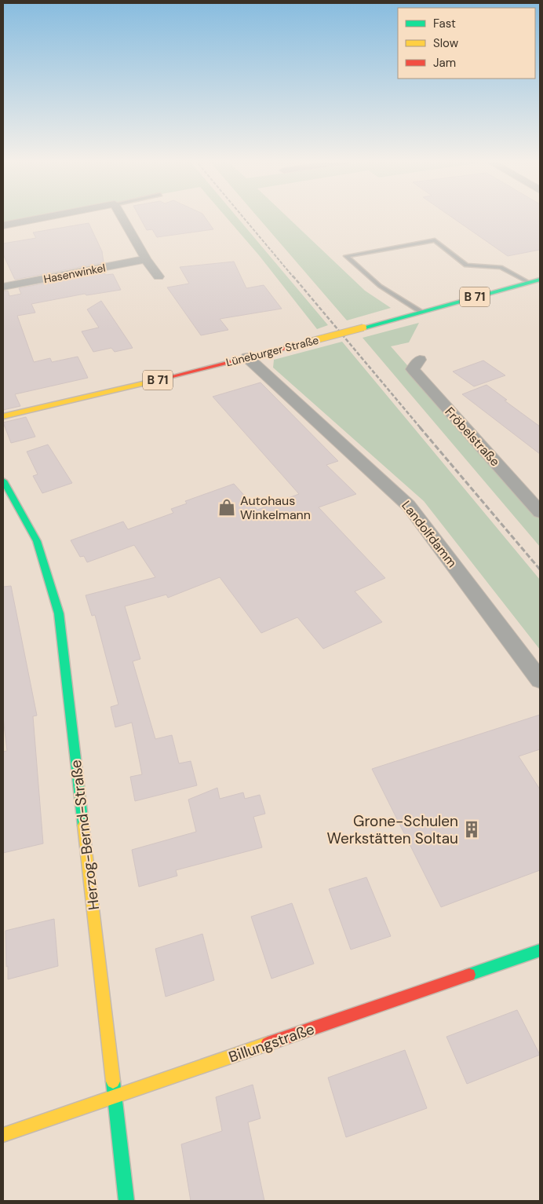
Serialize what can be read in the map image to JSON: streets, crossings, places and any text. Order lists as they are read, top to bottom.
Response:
{
  "streets": {
    "street": [
      "Hasenwinkel",
      "B 71",
      "Lüneburger Straße",
      "Fröbelstraße",
      "Landolfdamm",
      "Herzog-Bernd-Straße",
      "Billungstraße"
    ]
  },
  "crossings": [
    ["Lüneburger Straße", "Landolfdamm"],
    ["Herzog-Bernd-Straße", "Billungstraße"]
  ],
  "places": {
    "shop": ["Autohaus Winkelmann"],
    "building": ["Grone-Schulen Werkstätten Soltau"]
  },
  "legend": ["Fast", "Slow", "Jam"]
}
